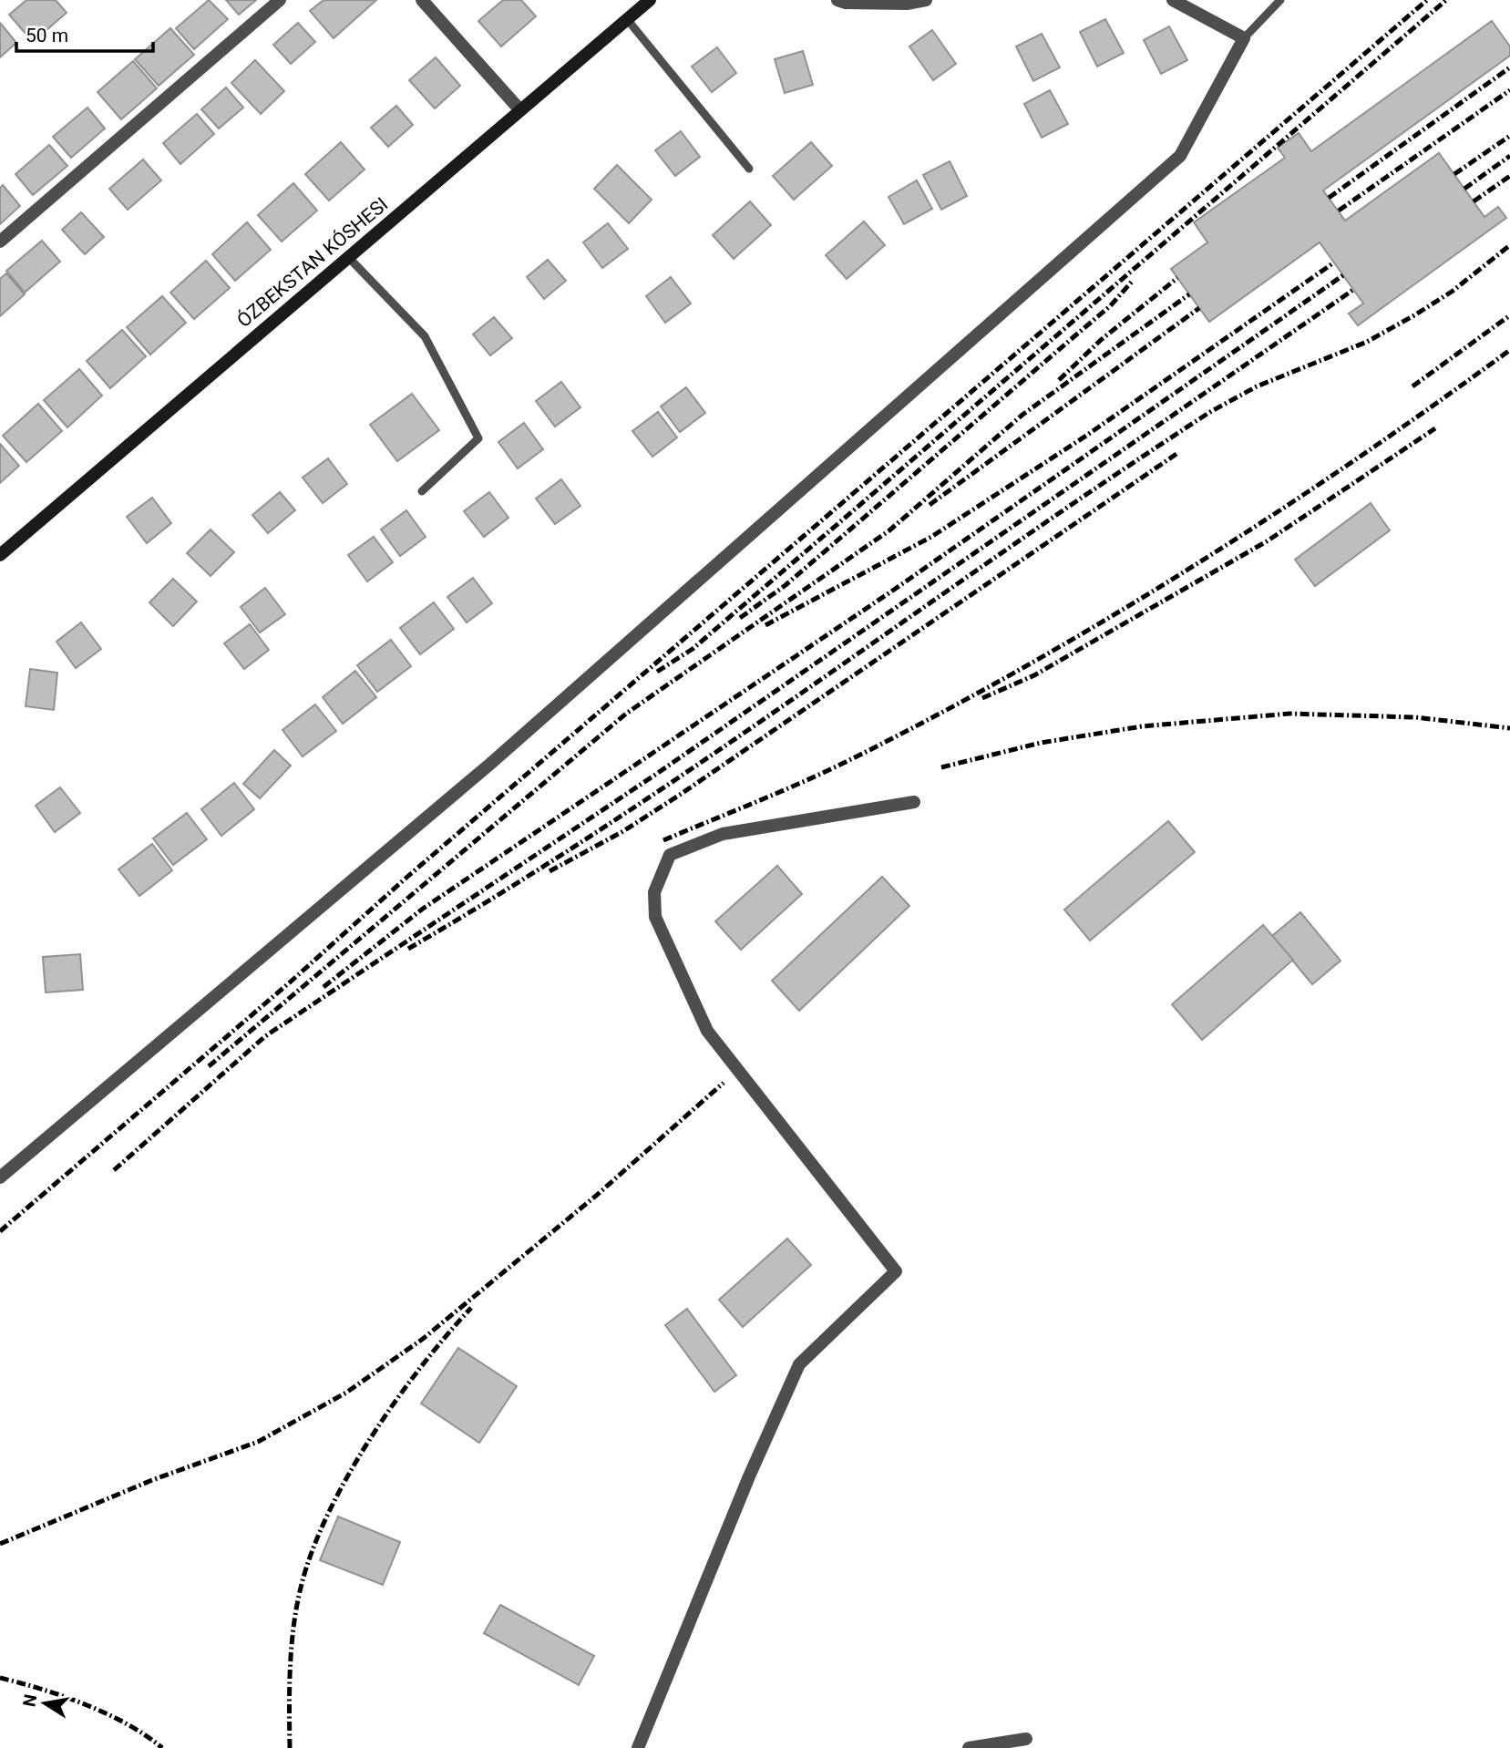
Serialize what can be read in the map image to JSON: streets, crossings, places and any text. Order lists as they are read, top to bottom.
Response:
{
  "streets": {
    "street": ["ÓZBEKSTAN KÓSHESI"]
  },
  "scale_bar": "50 m",
  "north": "left"
}
